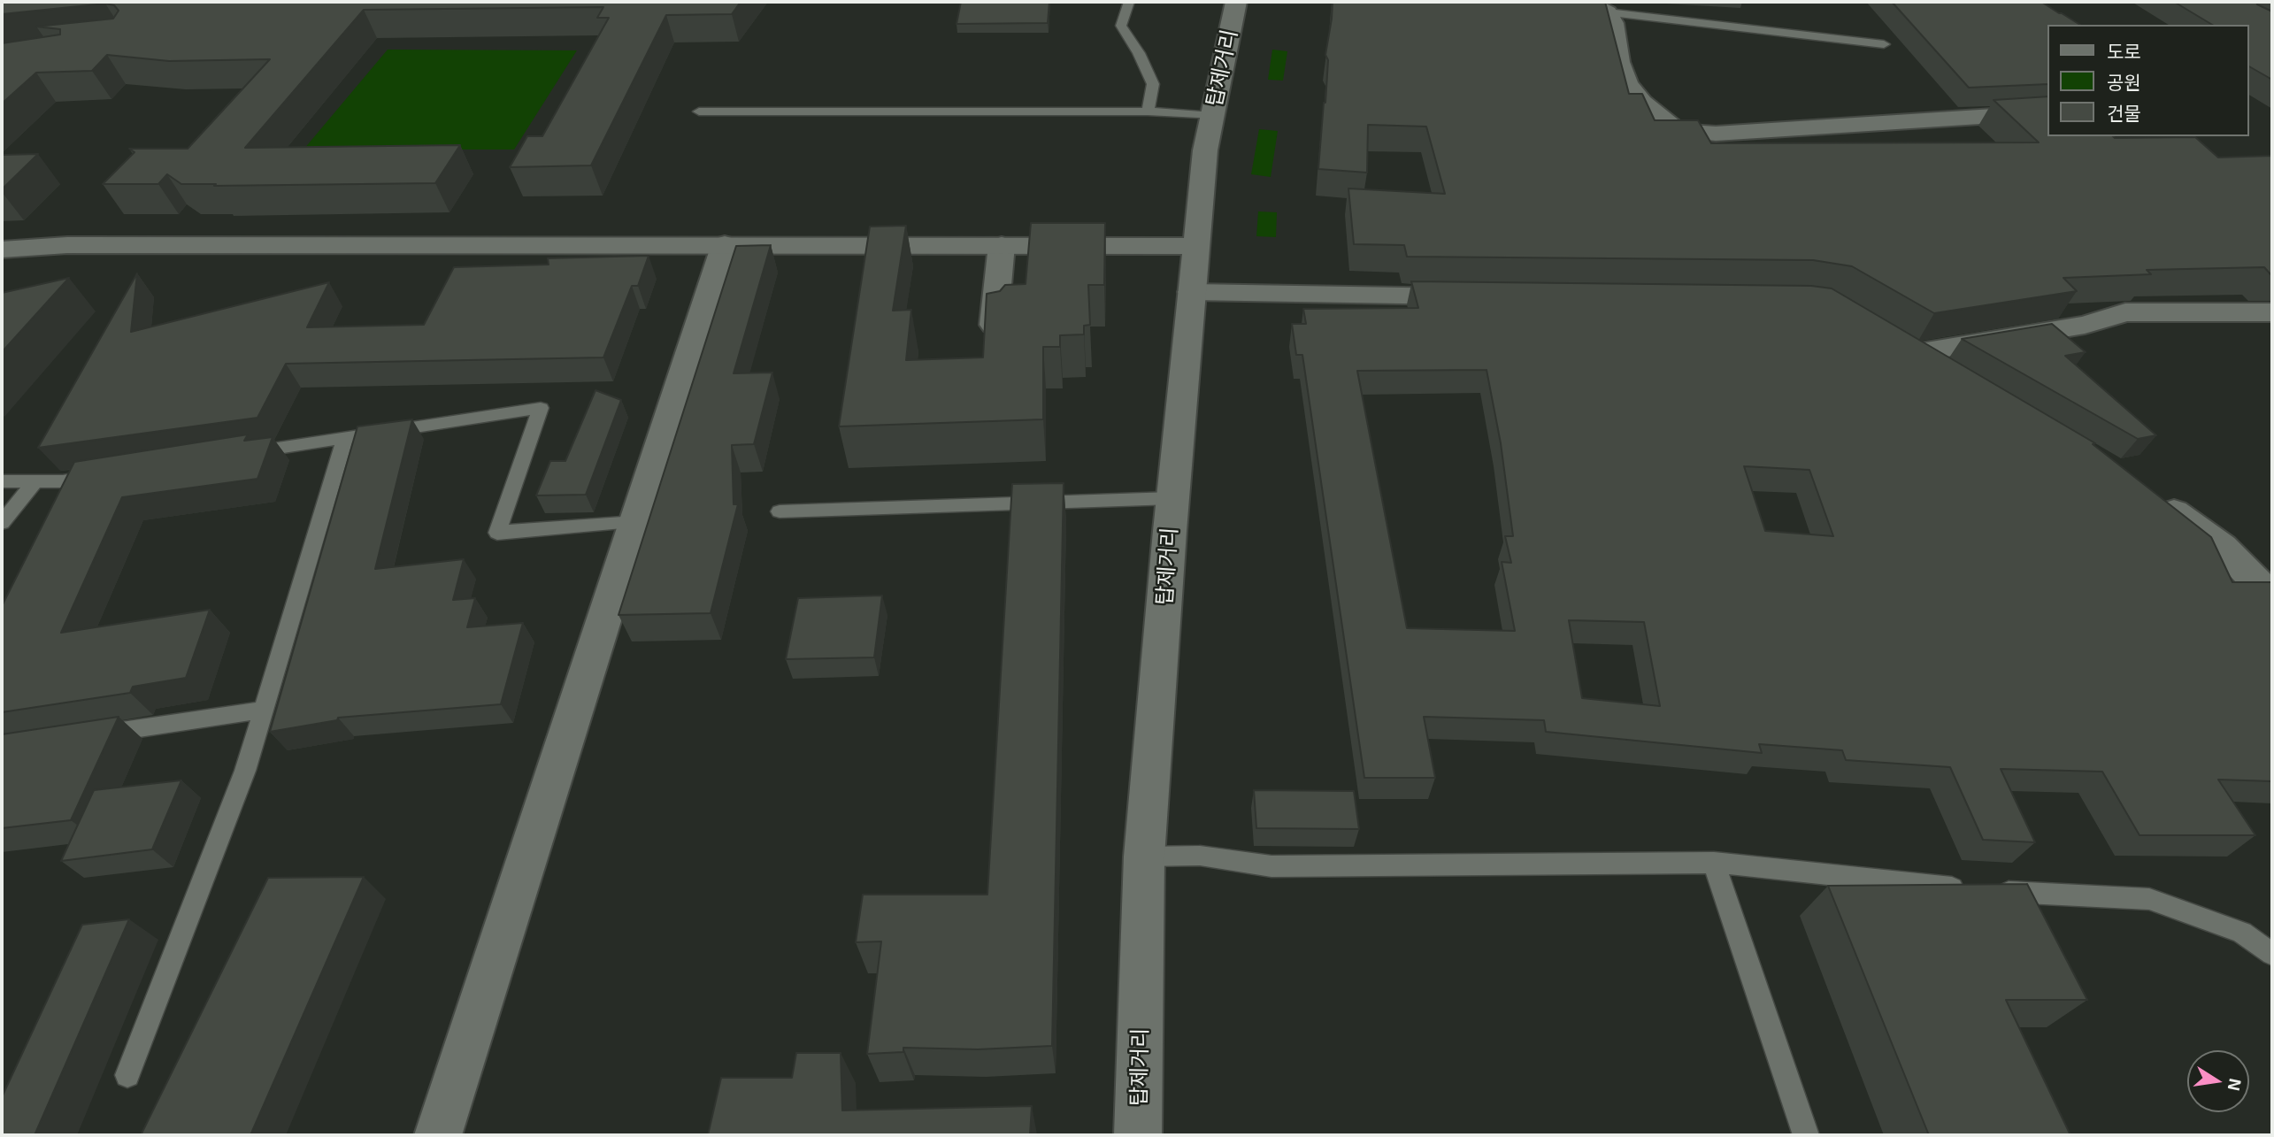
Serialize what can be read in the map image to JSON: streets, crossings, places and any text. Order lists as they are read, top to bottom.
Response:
{
  "streets": {
    "street": ["탑제거리"]
  },
  "legend": ["도로", "공원", "건물"],
  "north": "right"
}
